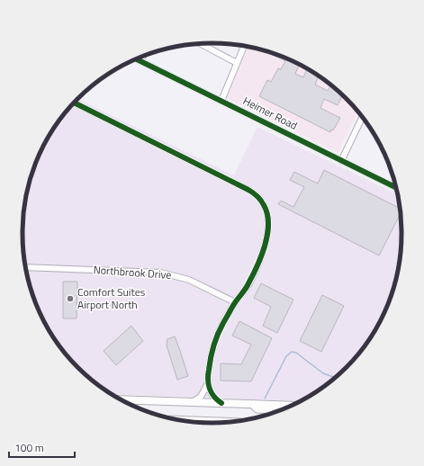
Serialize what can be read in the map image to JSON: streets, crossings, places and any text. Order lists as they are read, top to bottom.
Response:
{
  "streets": {
    "street": ["Heimer Road", "Northbrook Drive"]
  },
  "places": ["Comfort Suites Airport North"],
  "scale_bar": "100 m"
}
